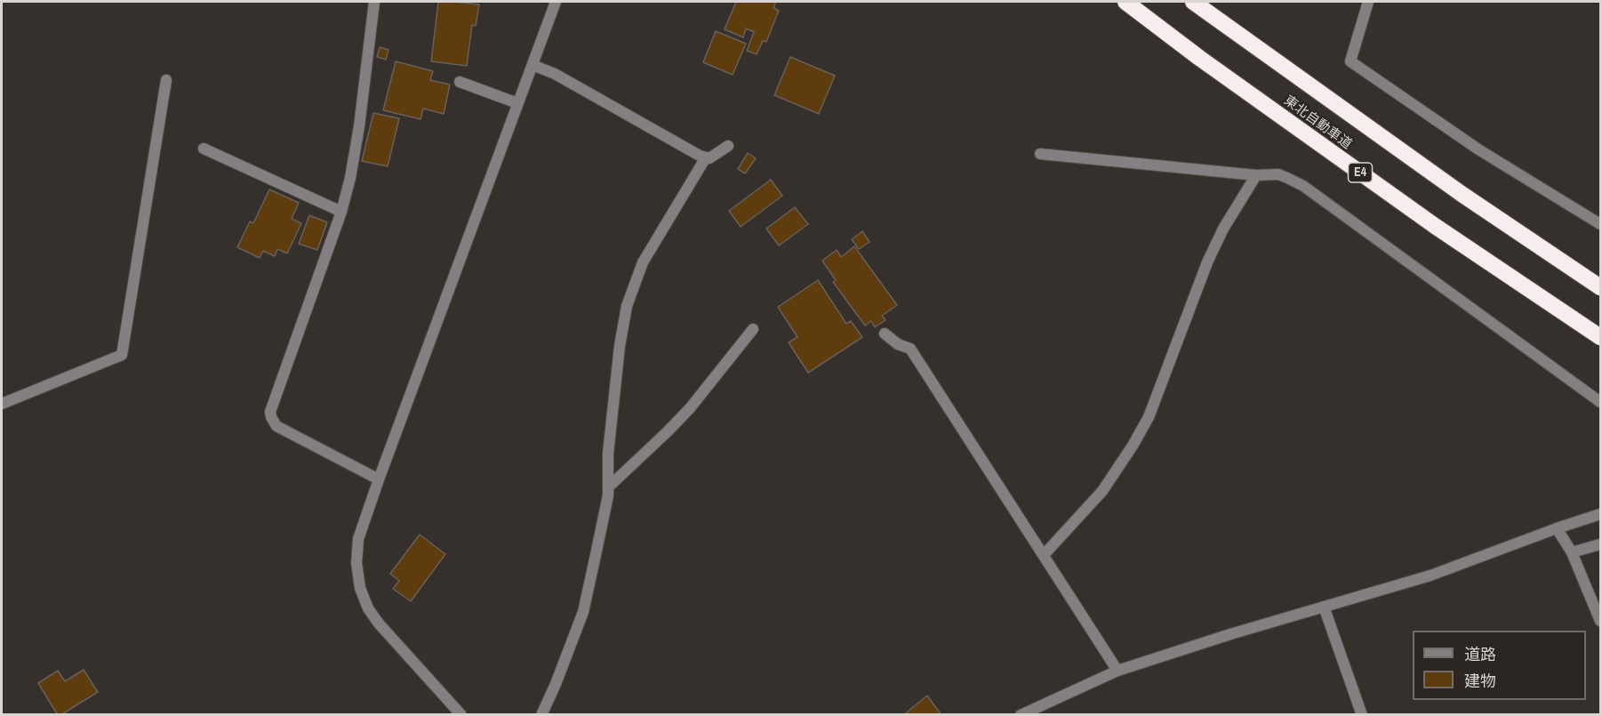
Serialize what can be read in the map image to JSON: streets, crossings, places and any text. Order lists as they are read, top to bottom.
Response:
{
  "streets": {
    "highway": ["東北自動車道", "E4"]
  },
  "legend": ["道路", "建物"]
}
